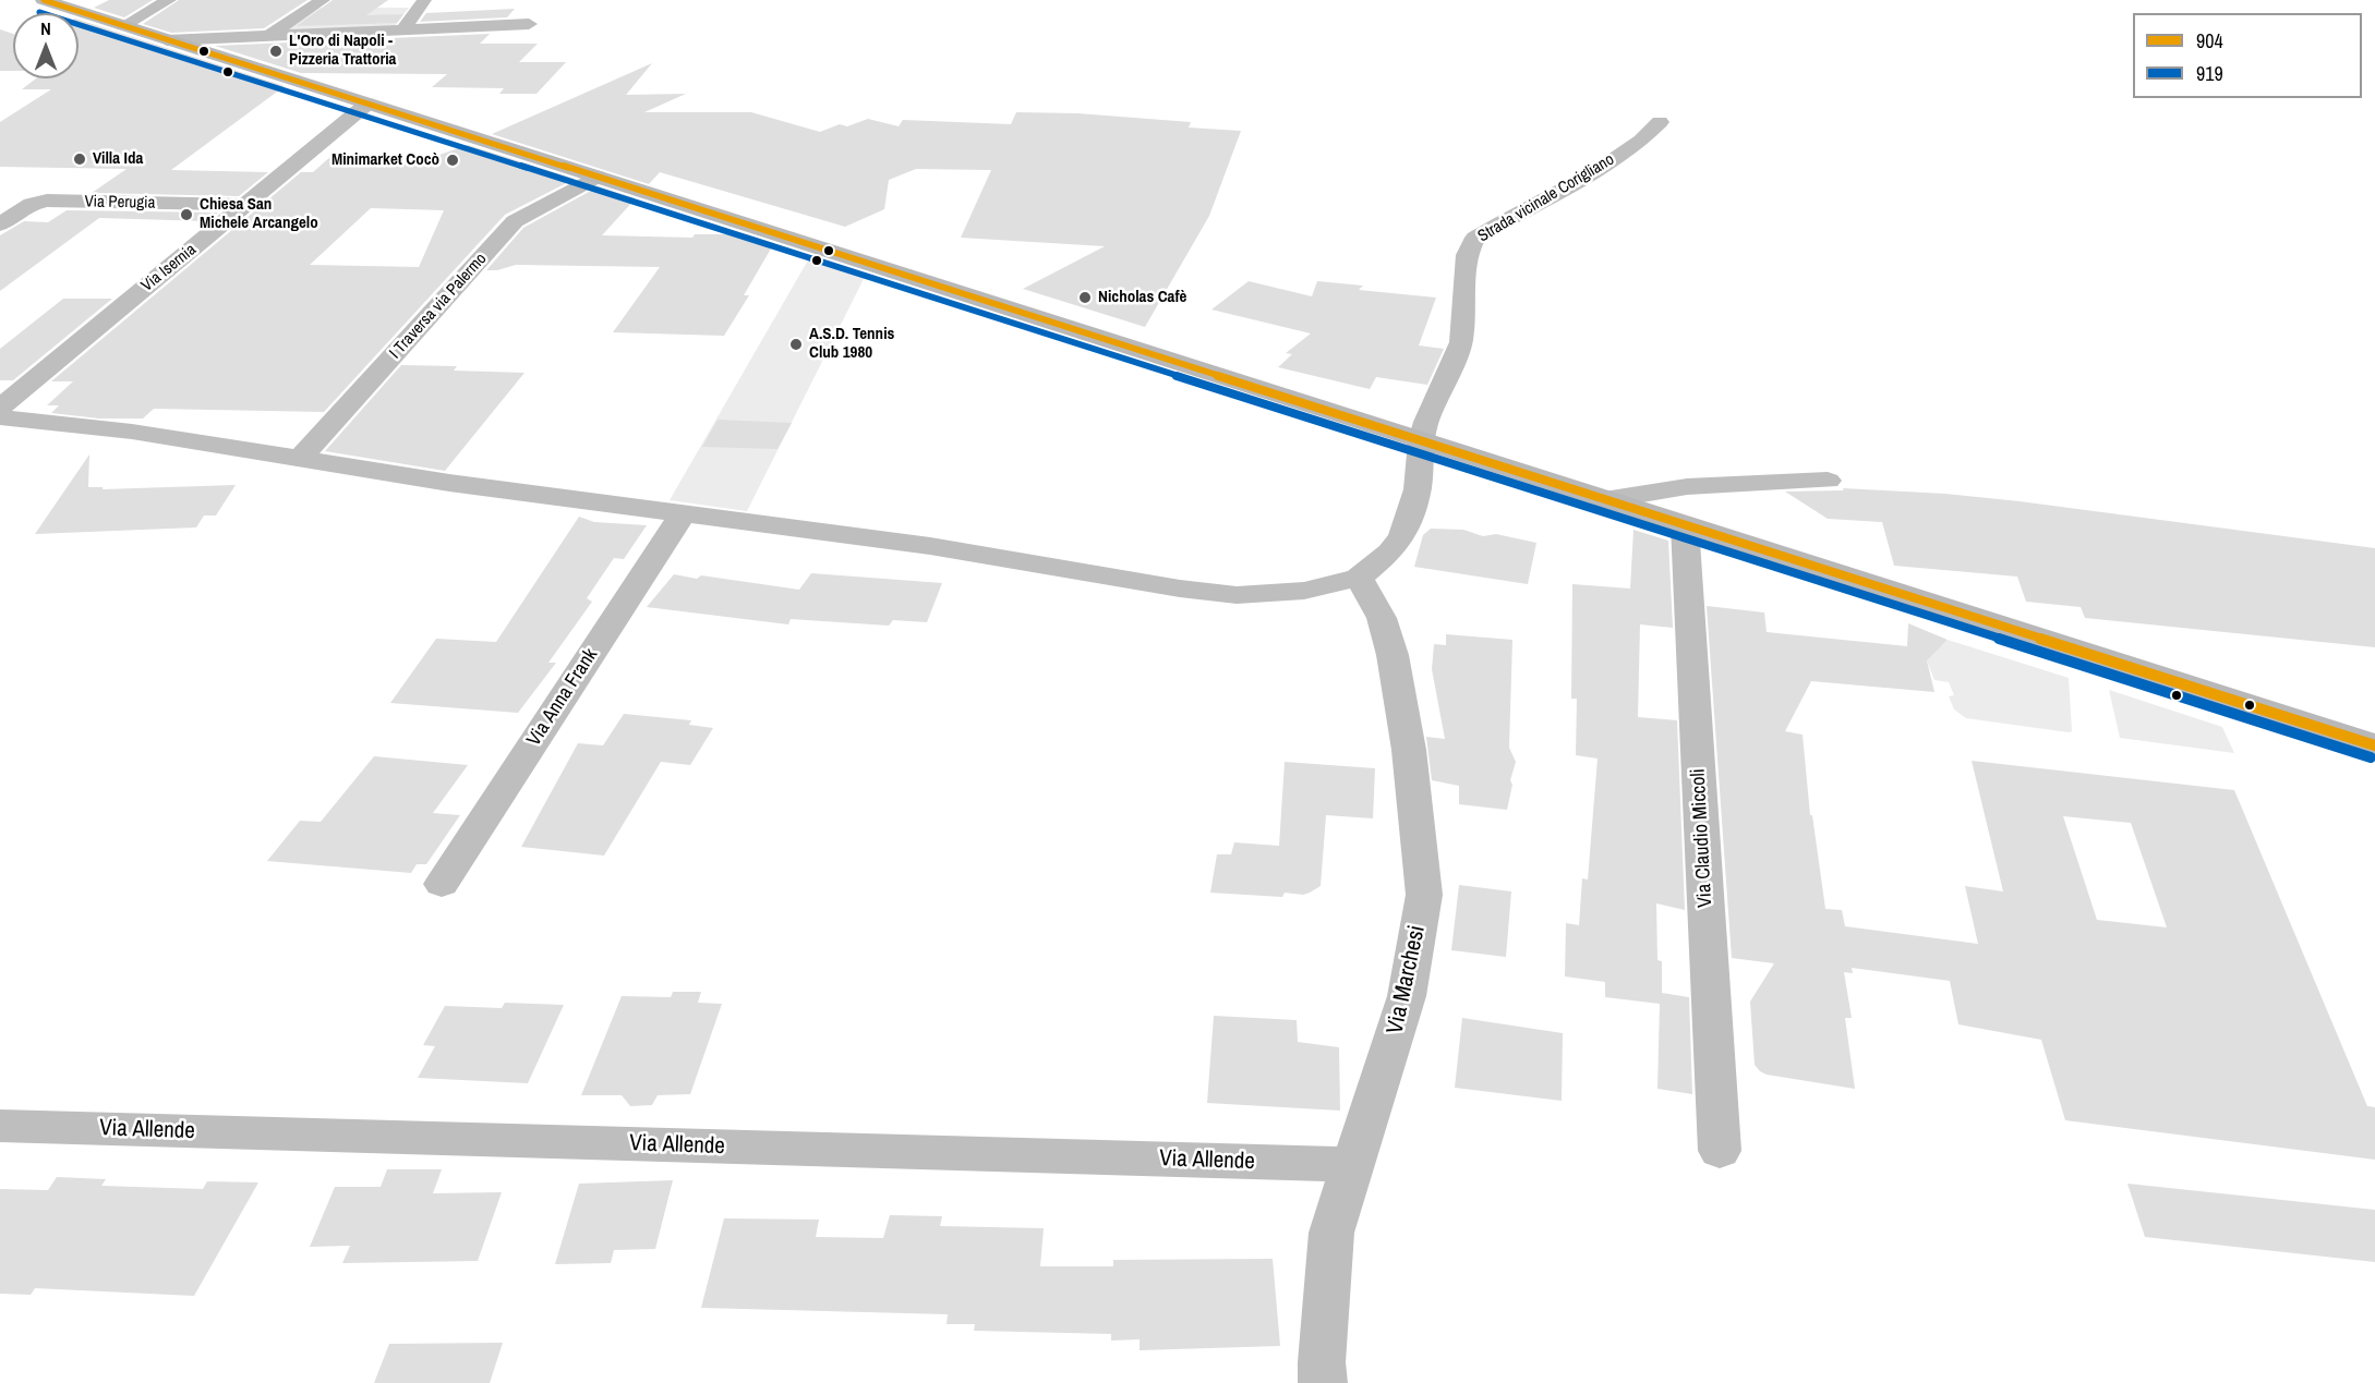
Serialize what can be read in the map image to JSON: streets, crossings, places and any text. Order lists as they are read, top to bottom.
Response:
{
  "streets": {
    "street": [
      "Strada vicinale Corigliano",
      "Via Perugia",
      "Via Isernia",
      "I Traversa via Palermo",
      "Via Anna Frank",
      "Via Claudio Miccoli",
      "Via Marchesi",
      "Via Allende"
    ]
  },
  "crossings": [
    ["Strada vicinale Corigliano", "Via Marchesi"],
    ["Via Perugia", "Via Isernia"],
    ["Via Marchesi", "Via Allende"]
  ],
  "places": [
    "L'Oro di Napoli - Pizzeria Trattoria",
    "Villa Ida",
    "Minimarket Cocò",
    "Chiesa San Michele Arcangelo",
    "Nicholas Cafè",
    "A.S.D. Tennis Club 1980"
  ],
  "lines": ["transit line 904", "transit line 919"],
  "legend": ["904", "919"],
  "north": "top"
}
